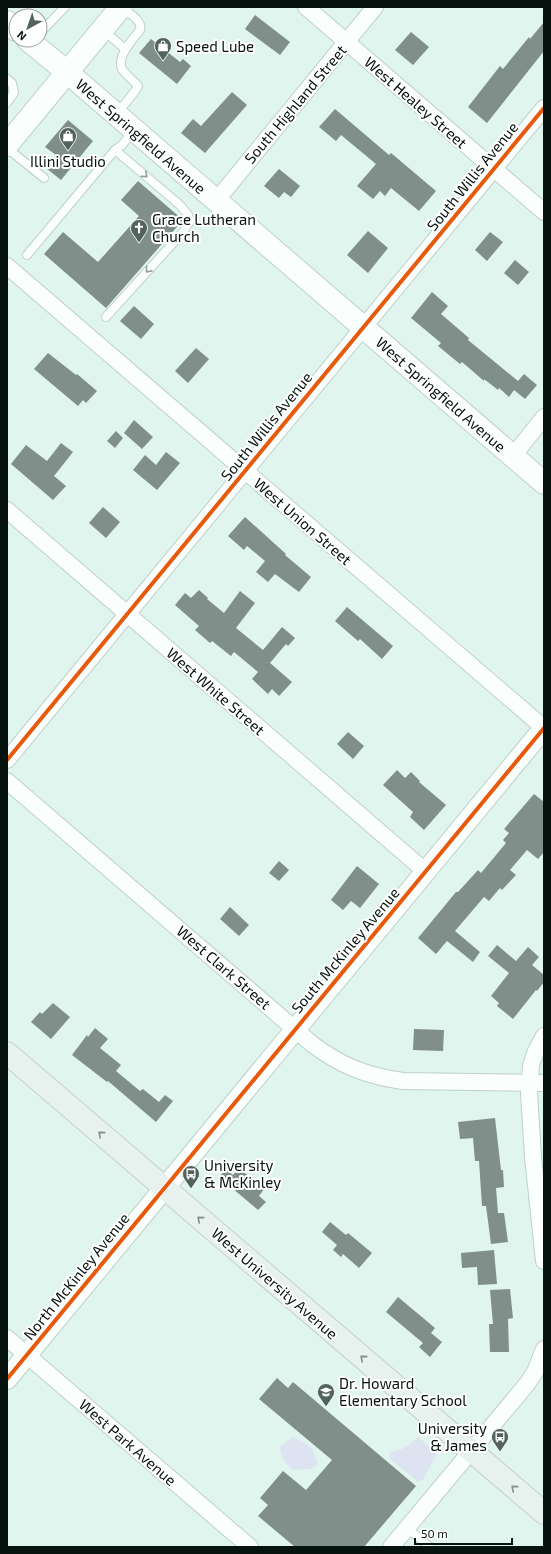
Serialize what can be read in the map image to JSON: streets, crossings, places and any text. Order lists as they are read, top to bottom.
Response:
{
  "streets": {
    "main road": ["West Springfield Avenue", "West University Avenue"],
    "street": [
      "West Healey Street",
      "South Highland Street",
      "South Willis Avenue",
      "West Union Street",
      "West White Street",
      "South McKinley Avenue",
      "West Clark Street",
      "North McKinley Avenue",
      "West Park Avenue"
    ]
  },
  "crossings": [
    ["West Healey Street", "South Highland Street"],
    ["West Healey Street", "South Willis Avenue"],
    ["South Highland Street", "West Springfield Avenue"],
    ["West Springfield Avenue", "South Willis Avenue"],
    ["South Willis Avenue", "West Union Street"],
    ["South Willis Avenue", "West White Street"],
    ["West Union Street", "South McKinley Avenue"],
    ["West White Street", "South McKinley Avenue"],
    ["South McKinley Avenue", "West Clark Street"],
    ["South McKinley Avenue", "North McKinley Avenue"],
    ["South McKinley Avenue", "West University Avenue"],
    ["North McKinley Avenue", "West University Avenue"],
    ["North McKinley Avenue", "West Park Avenue"]
  ],
  "one_way": ["West University Avenue"],
  "places": {
    "shop": ["Speed Lube", "Illini Studio"],
    "church": ["Grace Lutheran Church"],
    "bus stop": ["University & McKinley", "University & James"],
    "school or university": ["Dr. Howard Elementary School"]
  },
  "scale_bar": "50 m",
  "north": "bottom left"
}
